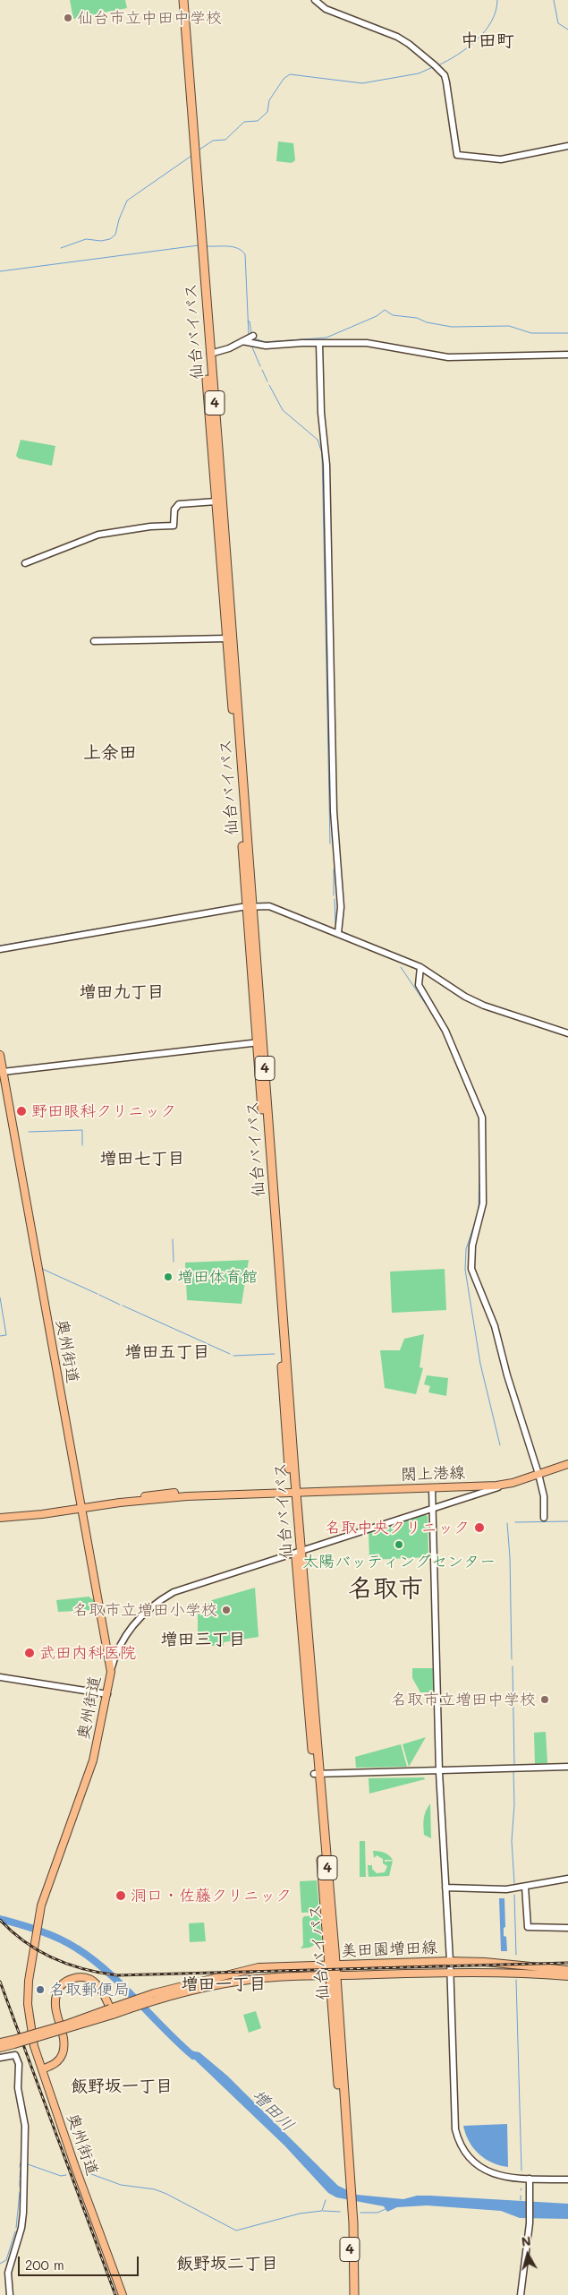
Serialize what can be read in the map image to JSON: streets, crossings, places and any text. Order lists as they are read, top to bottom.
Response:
{
  "streets": {
    "highway": ["仙台バイパス", "4"],
    "main road": ["奥州街道", "閖上港線", "美田園増田線"]
  },
  "crossings": [
    ["仙台バイパス", "閖上港線"],
    ["仙台バイパス", "美田園増田線"],
    ["奥州街道", "閖上港線"]
  ],
  "districts": [
    "中田町",
    "上余田",
    "増田九丁目",
    "増田七丁目",
    "増田五丁目",
    "名取市",
    "増田三丁目",
    "増田一丁目",
    "飯野坂一丁目",
    "飯野坂二丁目"
  ],
  "water": ["増田川"],
  "places": [
    "仙台市立中田中学校",
    "野田眼科クリニック",
    "増田体育館",
    "名取中央クリニック",
    "太陽バッティングセンター",
    "名取市立増田小学校",
    "武田内科医院",
    "名取市立増田中学校",
    "洞口・佐藤クリニック",
    "名取郵便局"
  ],
  "scale_bar": "200 m",
  "north": "top"
}
